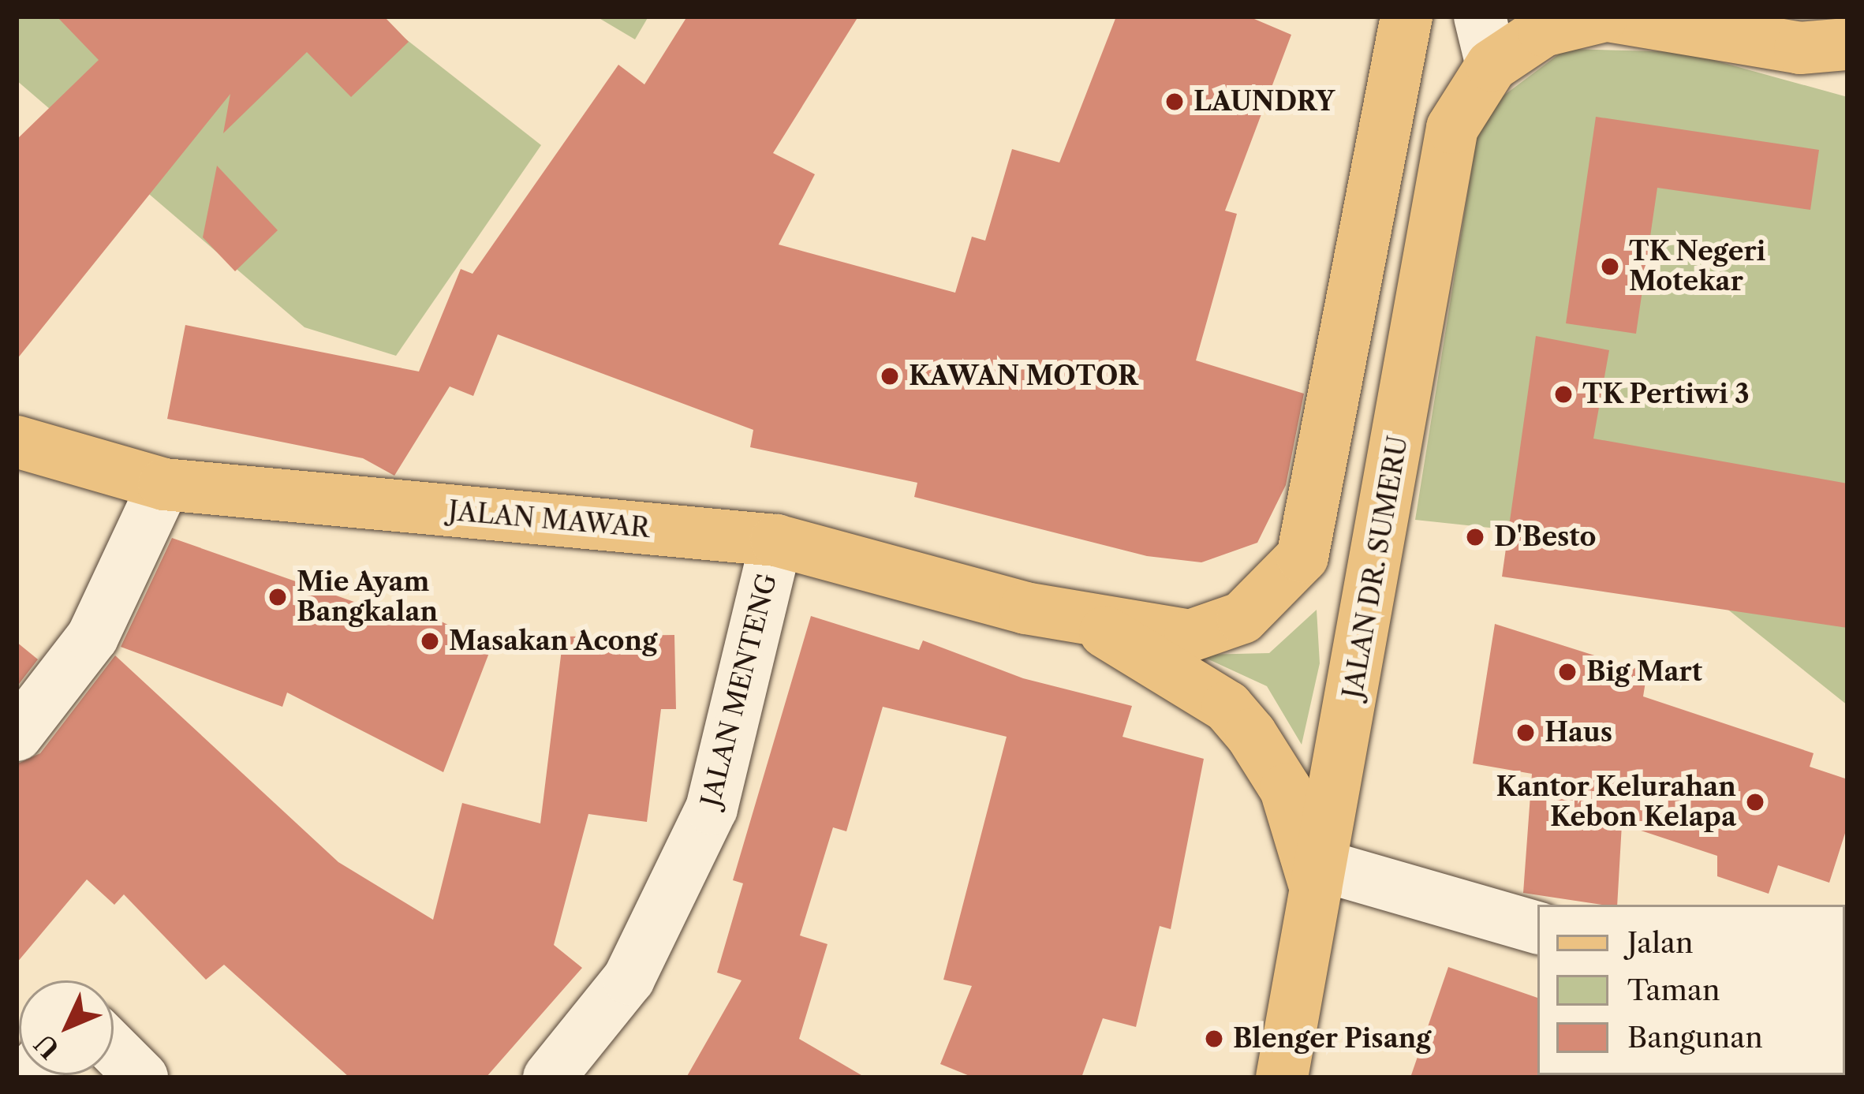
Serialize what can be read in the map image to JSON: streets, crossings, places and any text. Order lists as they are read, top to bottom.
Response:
{
  "streets": {
    "main road": ["JALAN MAWAR", "JALAN DR. SUMERU"],
    "street": ["JALAN MENTENG"]
  },
  "crossings": [
    ["JALAN MAWAR", "JALAN MENTENG"]
  ],
  "places": [
    "LAUNDRY",
    "TK Negeri Motekar",
    "KAWAN MOTOR",
    "TK Pertiwi 3",
    "D'Besto",
    "Mie Ayam Bangkalan",
    "Masakan Acong",
    "Big Mart",
    "Haus",
    "Kantor Kelurahan Kebon Kelapa",
    "Blenger Pisang"
  ],
  "legend": ["Jalan", "Taman", "Bangunan"],
  "north": "bottom left"
}
